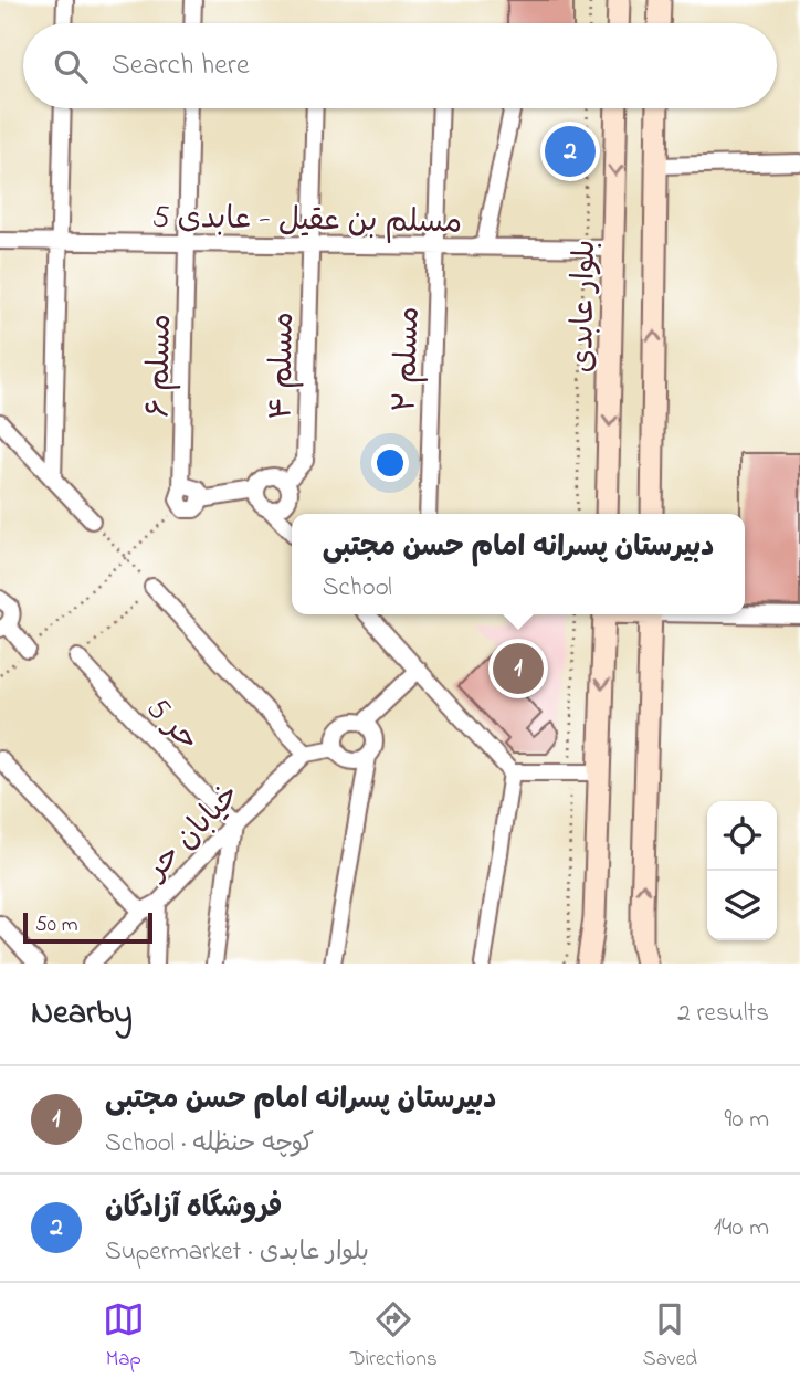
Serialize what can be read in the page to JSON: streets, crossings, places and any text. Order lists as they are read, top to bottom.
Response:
{
  "streets": {
    "main road": ["بلوار عابدی"],
    "street": [
      "مسلم بن عقیل - عابدی 5",
      "مسلم ۲",
      "مسلم ۶",
      "مسلم ۴",
      "حر 5",
      "خیابان حر"
    ]
  },
  "crossings": [
    ["مسلم بن عقیل - عابدی 5", "بلوار عابدی"],
    ["مسلم بن عقیل - عابدی 5", "مسلم ۲"],
    ["مسلم بن عقیل - عابدی 5", "مسلم ۶"],
    ["مسلم بن عقیل - عابدی 5", "مسلم ۴"],
    ["حر 5", "خیابان حر"]
  ],
  "scale_bar": "50 m",
  "page": {
    "search": "Search here",
    "pins": ["2", "1"],
    "popup": ["دبیرستان پسرانه امام حسن مجتبی", "School"],
    "scale": "50 m",
    "heading": ["Nearby", "2 results"],
    "list": [
      {
        "mark": "1",
        "name": "دبیرستان پسرانه امام حسن مجتبی",
        "note": "School · کوچه حنظله",
        "value": "90 m"
      },
      {
        "mark": "2",
        "name": "فروشگاه آزادگان",
        "note": "Supermarket · بلوار عابدی",
        "value": "140 m"
      }
    ],
    "nav": ["Map", "Directions", "Saved"]
  }
}
